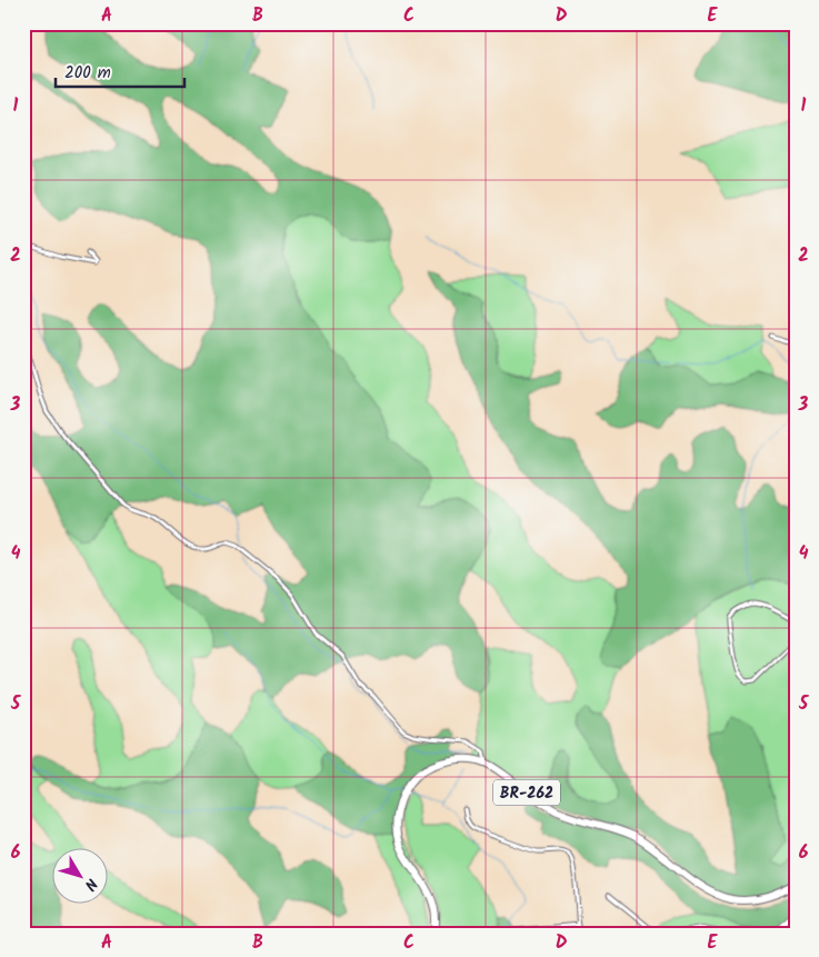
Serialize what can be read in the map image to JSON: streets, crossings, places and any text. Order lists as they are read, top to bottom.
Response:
{
  "streets": {
    "highway": ["BR-262"]
  },
  "scale_bar": "200 m",
  "north": "bottom right",
  "grid": {
    "columns": [
      "A",
      "B",
      "C",
      "D",
      "E"
    ],
    "rows": [
      "1",
      "2",
      "3",
      "4",
      "5",
      "6"
    ]
  }
}
